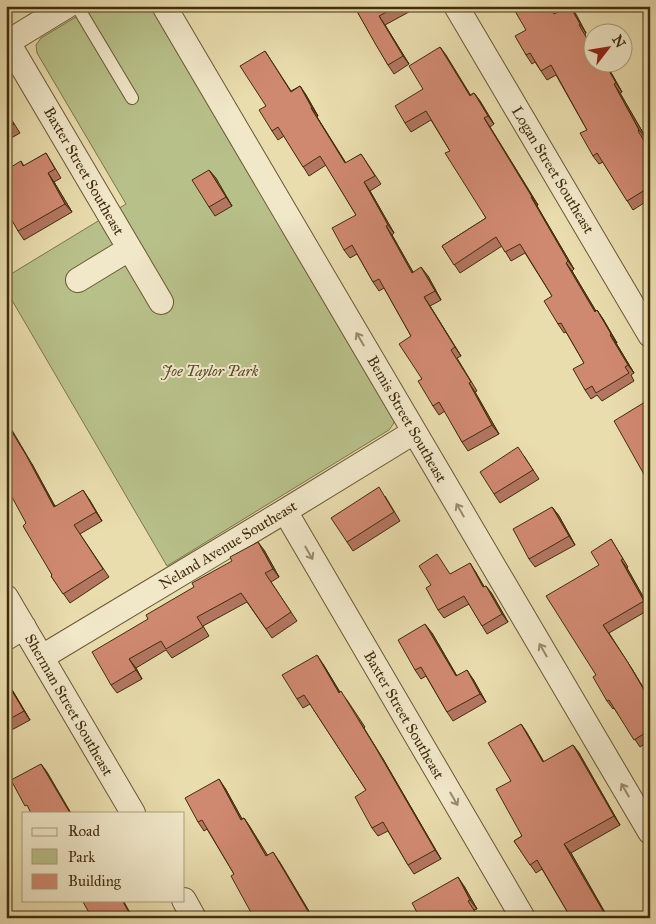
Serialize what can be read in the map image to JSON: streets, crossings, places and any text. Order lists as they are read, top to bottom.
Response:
{
  "streets": {
    "street": [
      "Logan Street Southeast",
      "Baxter Street Southeast",
      "Bemis Street Southeast",
      "Neland Avenue Southeast",
      "Sherman Street Southeast"
    ]
  },
  "crossings": [
    ["Baxter Street Southeast", "Neland Avenue Southeast"],
    ["Bemis Street Southeast", "Neland Avenue Southeast"],
    ["Neland Avenue Southeast", "Sherman Street Southeast"]
  ],
  "one_way": ["Baxter Street Southeast", "Bemis Street Southeast"],
  "parks": ["Joe Taylor Park"],
  "legend": ["Road", "Park", "Building"],
  "north": "top right"
}
